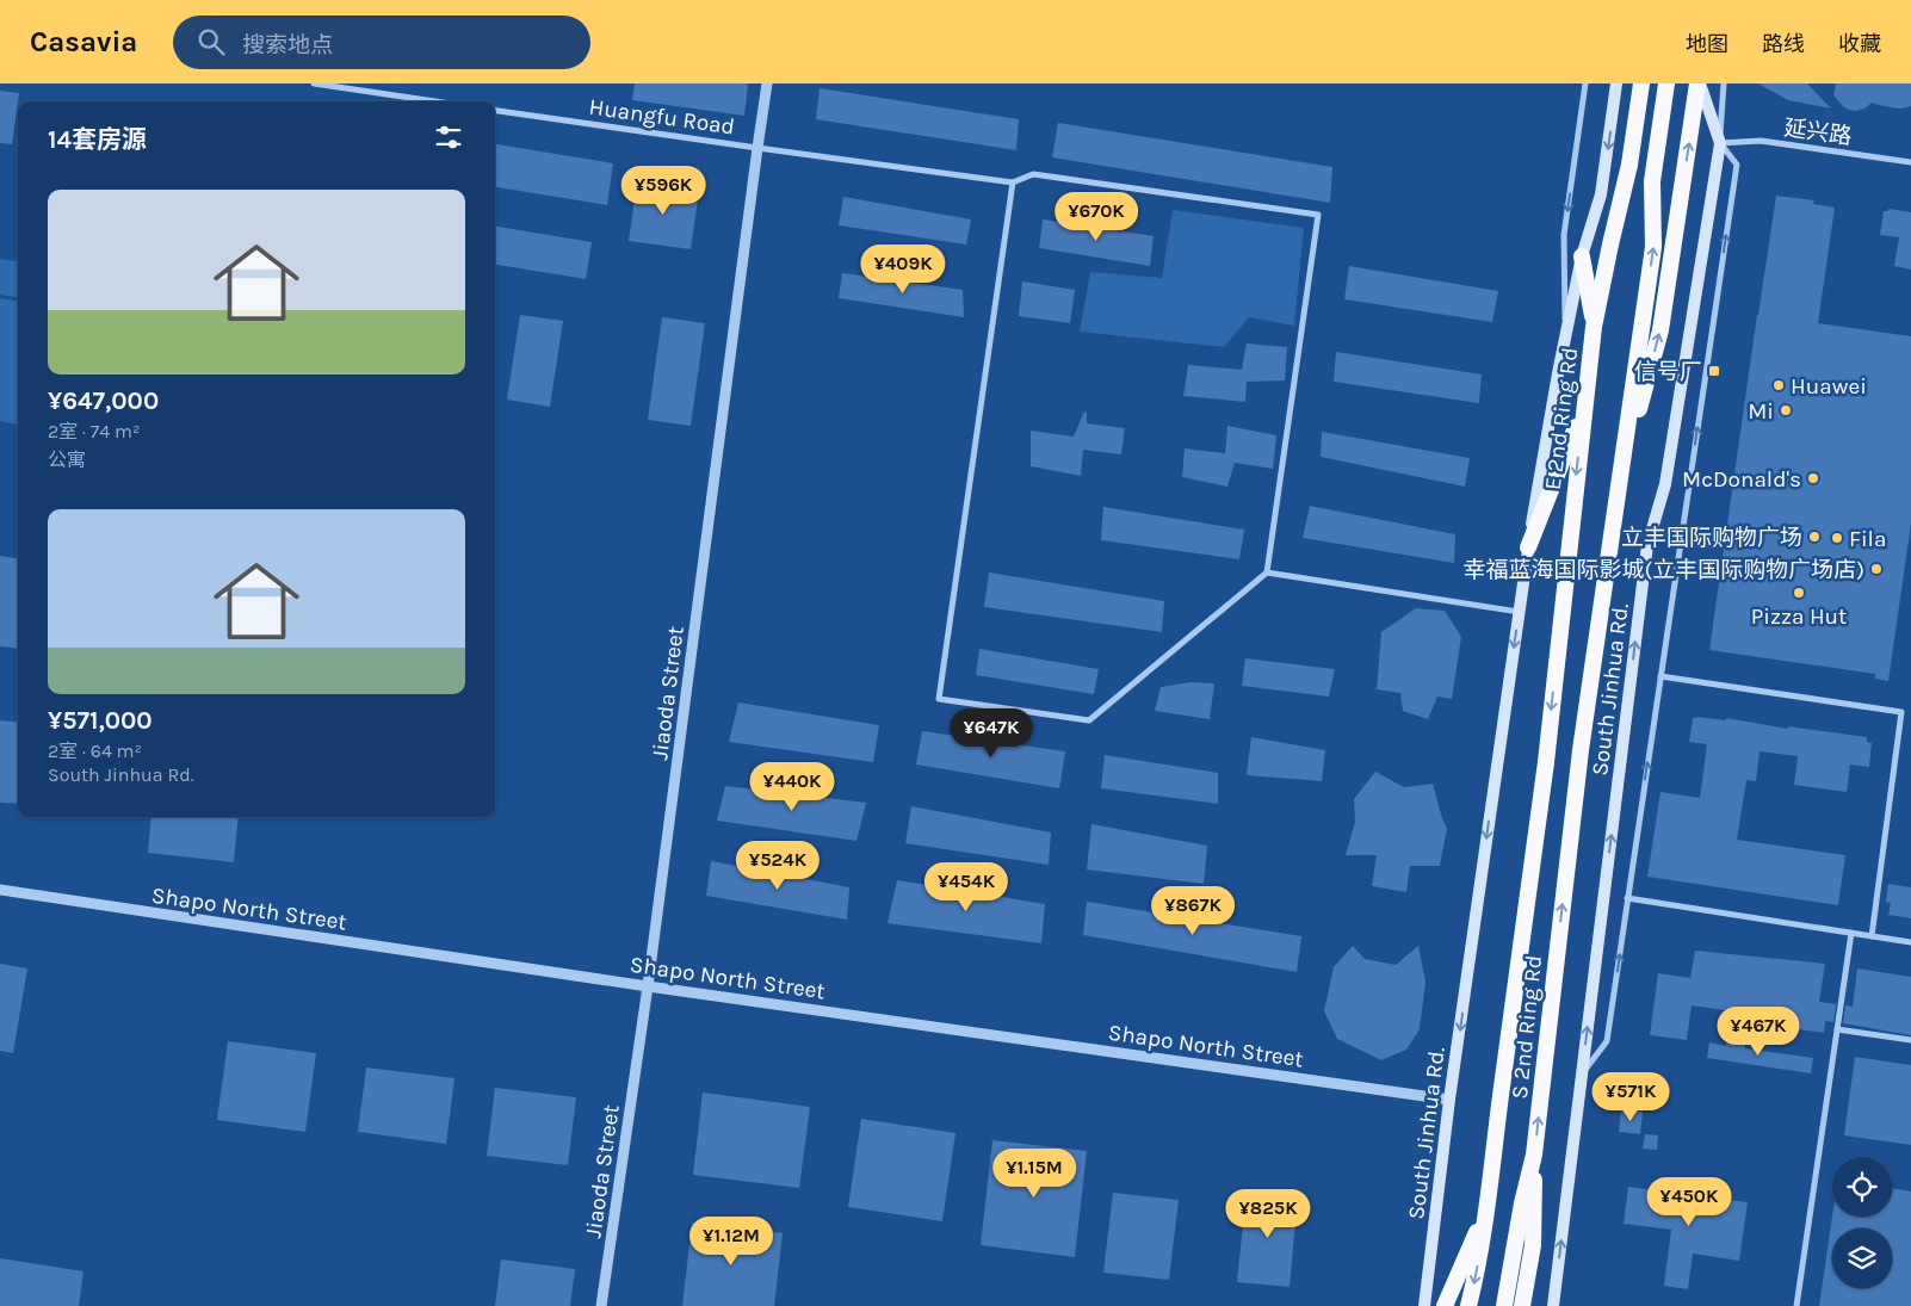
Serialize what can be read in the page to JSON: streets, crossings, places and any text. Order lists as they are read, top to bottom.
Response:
{
  "streets": {
    "highway": ["E 2nd Ring Rd", "S 2nd Ring Rd"],
    "main road": ["South Jinhua Rd."],
    "street": [
      "Huangfu Road",
      "延兴路",
      "Jiaoda Street",
      "Shapo North Street"
    ]
  },
  "crossings": [
    ["Huangfu Road", "Jiaoda Street"],
    ["延兴路", "South Jinhua Rd."],
    ["E 2nd Ring Rd", "S 2nd Ring Rd"],
    ["South Jinhua Rd.", "Shapo North Street"],
    ["Jiaoda Street", "Shapo North Street"]
  ],
  "places": {
    "transit": ["信号厂"],
    "other": [
      "Huawei",
      "Mi",
      "McDonald's",
      "立丰国际购物广场",
      "Fila",
      "幸福蓝海国际影城(立丰国际购物广场店)",
      "Pizza Hut"
    ]
  },
  "page": {
    "header": "Casavia",
    "search": "搜索地点",
    "nav": ["地图", "路线", "收藏"],
    "heading": "14套房源",
    "price": [
      "¥596K",
      "¥670K",
      "¥409K",
      "¥647K",
      "¥440K",
      "¥524K",
      "¥454K",
      "¥867K",
      "¥467K",
      "¥571K",
      "¥1.15M",
      "¥450K",
      "¥825K",
      "¥1.12M"
    ],
    "list": [
      {
        "name": "¥647,000",
        "note": "2室 · 74 m² · 公寓"
      },
      {
        "name": "¥571,000",
        "note": "2室 · 64 m² · South Jinhua Rd."
      }
    ]
  }
}
